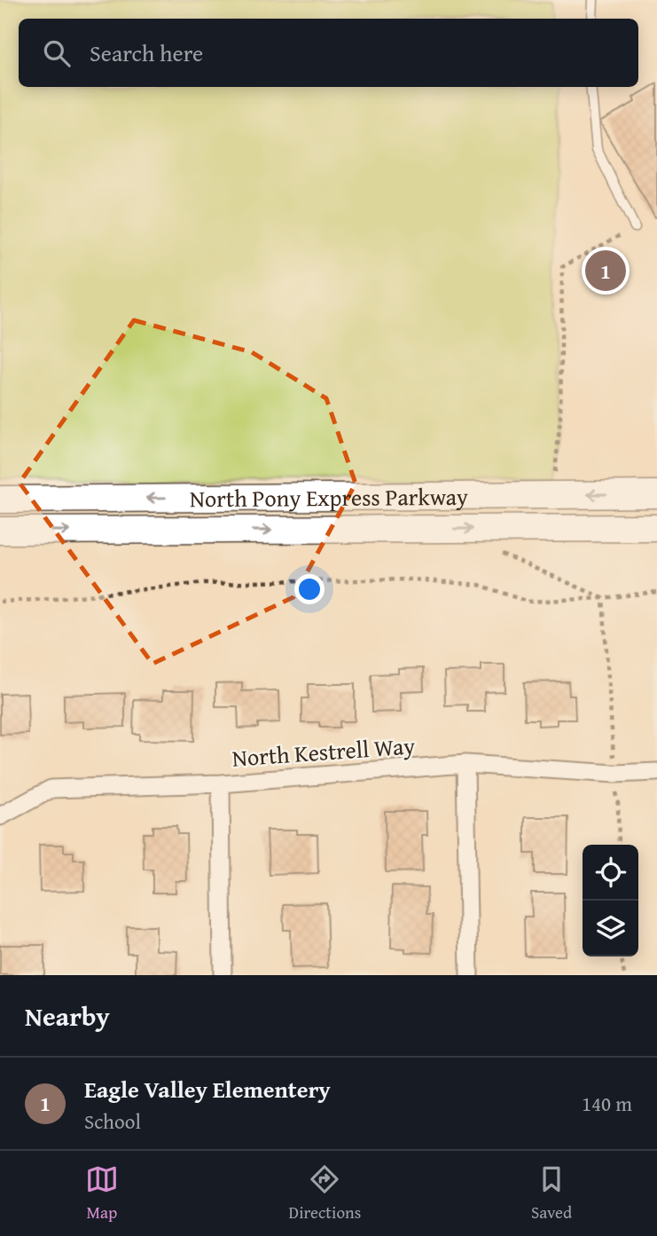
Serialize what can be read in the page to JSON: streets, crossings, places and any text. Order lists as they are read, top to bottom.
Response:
{
  "streets": {
    "main road": ["North Pony Express Parkway"],
    "street": ["North Kestrell Way"]
  },
  "page": {
    "search": "Search here",
    "pins": "1",
    "heading": "Nearby",
    "list": [
      {
        "mark": "1",
        "name": "Eagle Valley Elementery",
        "note": "School",
        "value": "140 m"
      }
    ],
    "nav": ["Map", "Directions", "Saved"]
  }
}
